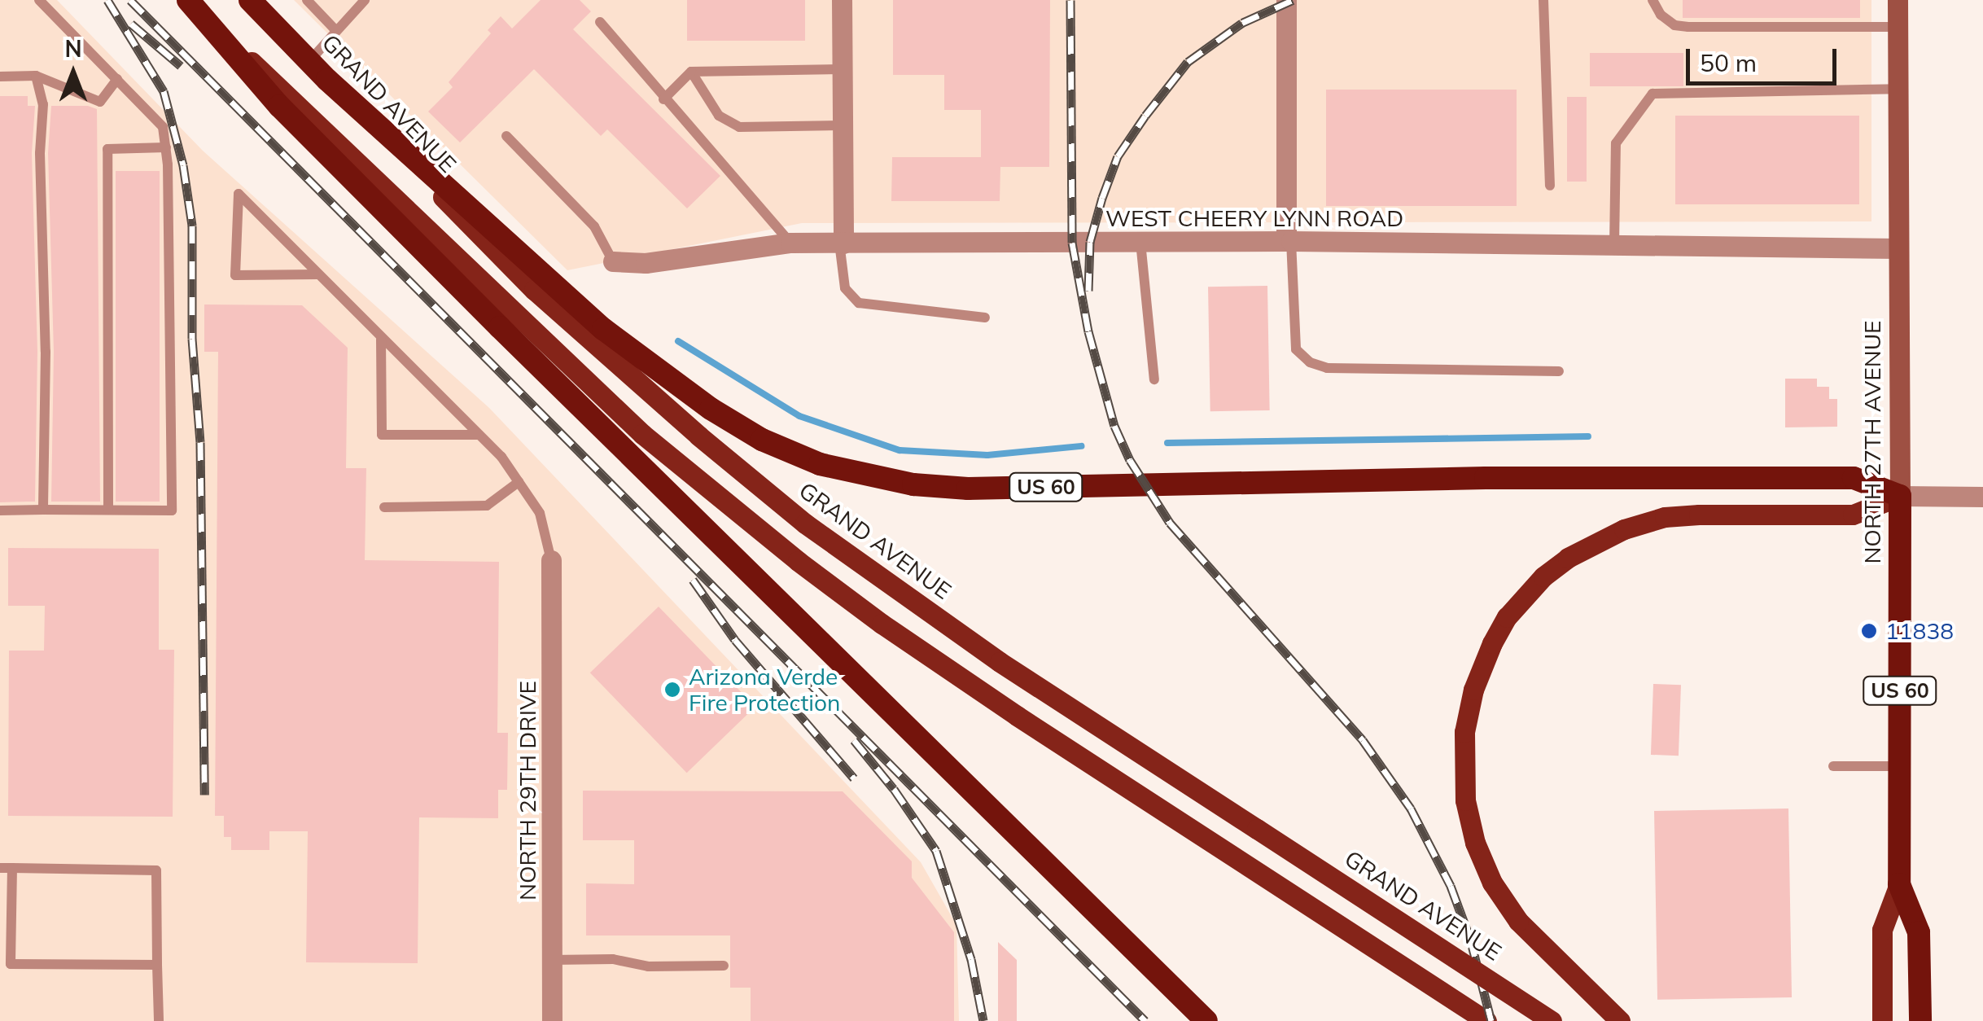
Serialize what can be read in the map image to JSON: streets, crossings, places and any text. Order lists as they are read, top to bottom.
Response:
{
  "streets": {
    "highway": ["GRAND AVENUE", "NORTH 27TH AVENUE", "US 60"],
    "street": ["WEST CHEERY LYNN ROAD", "NORTH 29TH DRIVE"]
  },
  "crossings": [
    ["GRAND AVENUE", "US 60"],
    ["WEST CHEERY LYNN ROAD", "NORTH 27TH AVENUE"],
    ["NORTH 27TH AVENUE", "US 60"]
  ],
  "places": ["11838", "Arizona Verde Fire Protection"],
  "scale_bar": "50 m",
  "north": "top"
}
